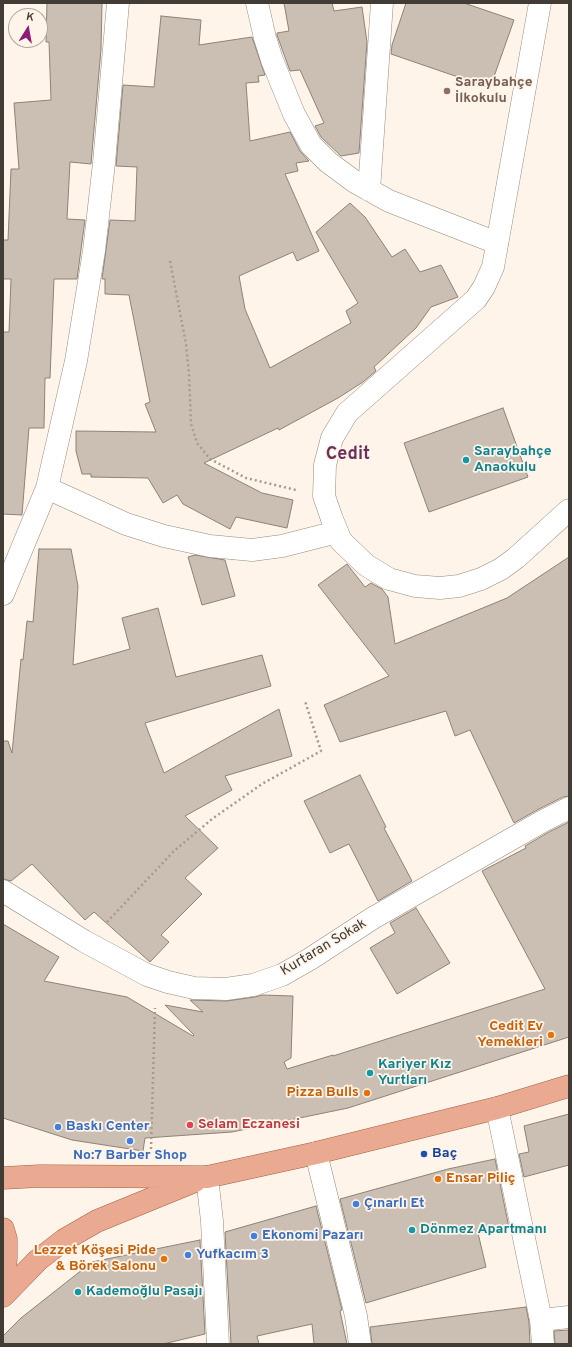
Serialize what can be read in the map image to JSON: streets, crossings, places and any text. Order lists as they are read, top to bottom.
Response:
{
  "streets": {
    "street": ["Kurtaran Sokak"]
  },
  "districts": ["Cedit"],
  "places": [
    "Saraybahçe İlkokulu",
    "Saraybahçe Anaokulu",
    "Cedit Ev Yemekleri",
    "Kariyer Kız Yurtları",
    "Pizza Bulls",
    "Selam Eczanesi",
    "Baskı Center",
    "No:7 Barber Shop",
    "Baç",
    "Ensar Piliç",
    "Çınarlı Et",
    "Dönmez Apartmanı",
    "Ekonomi Pazarı",
    "Yufkacım 3",
    "Lezzet Köşesi Pide & Börek Salonu",
    "Kademoğlu Pasajı"
  ],
  "north": "top"
}
